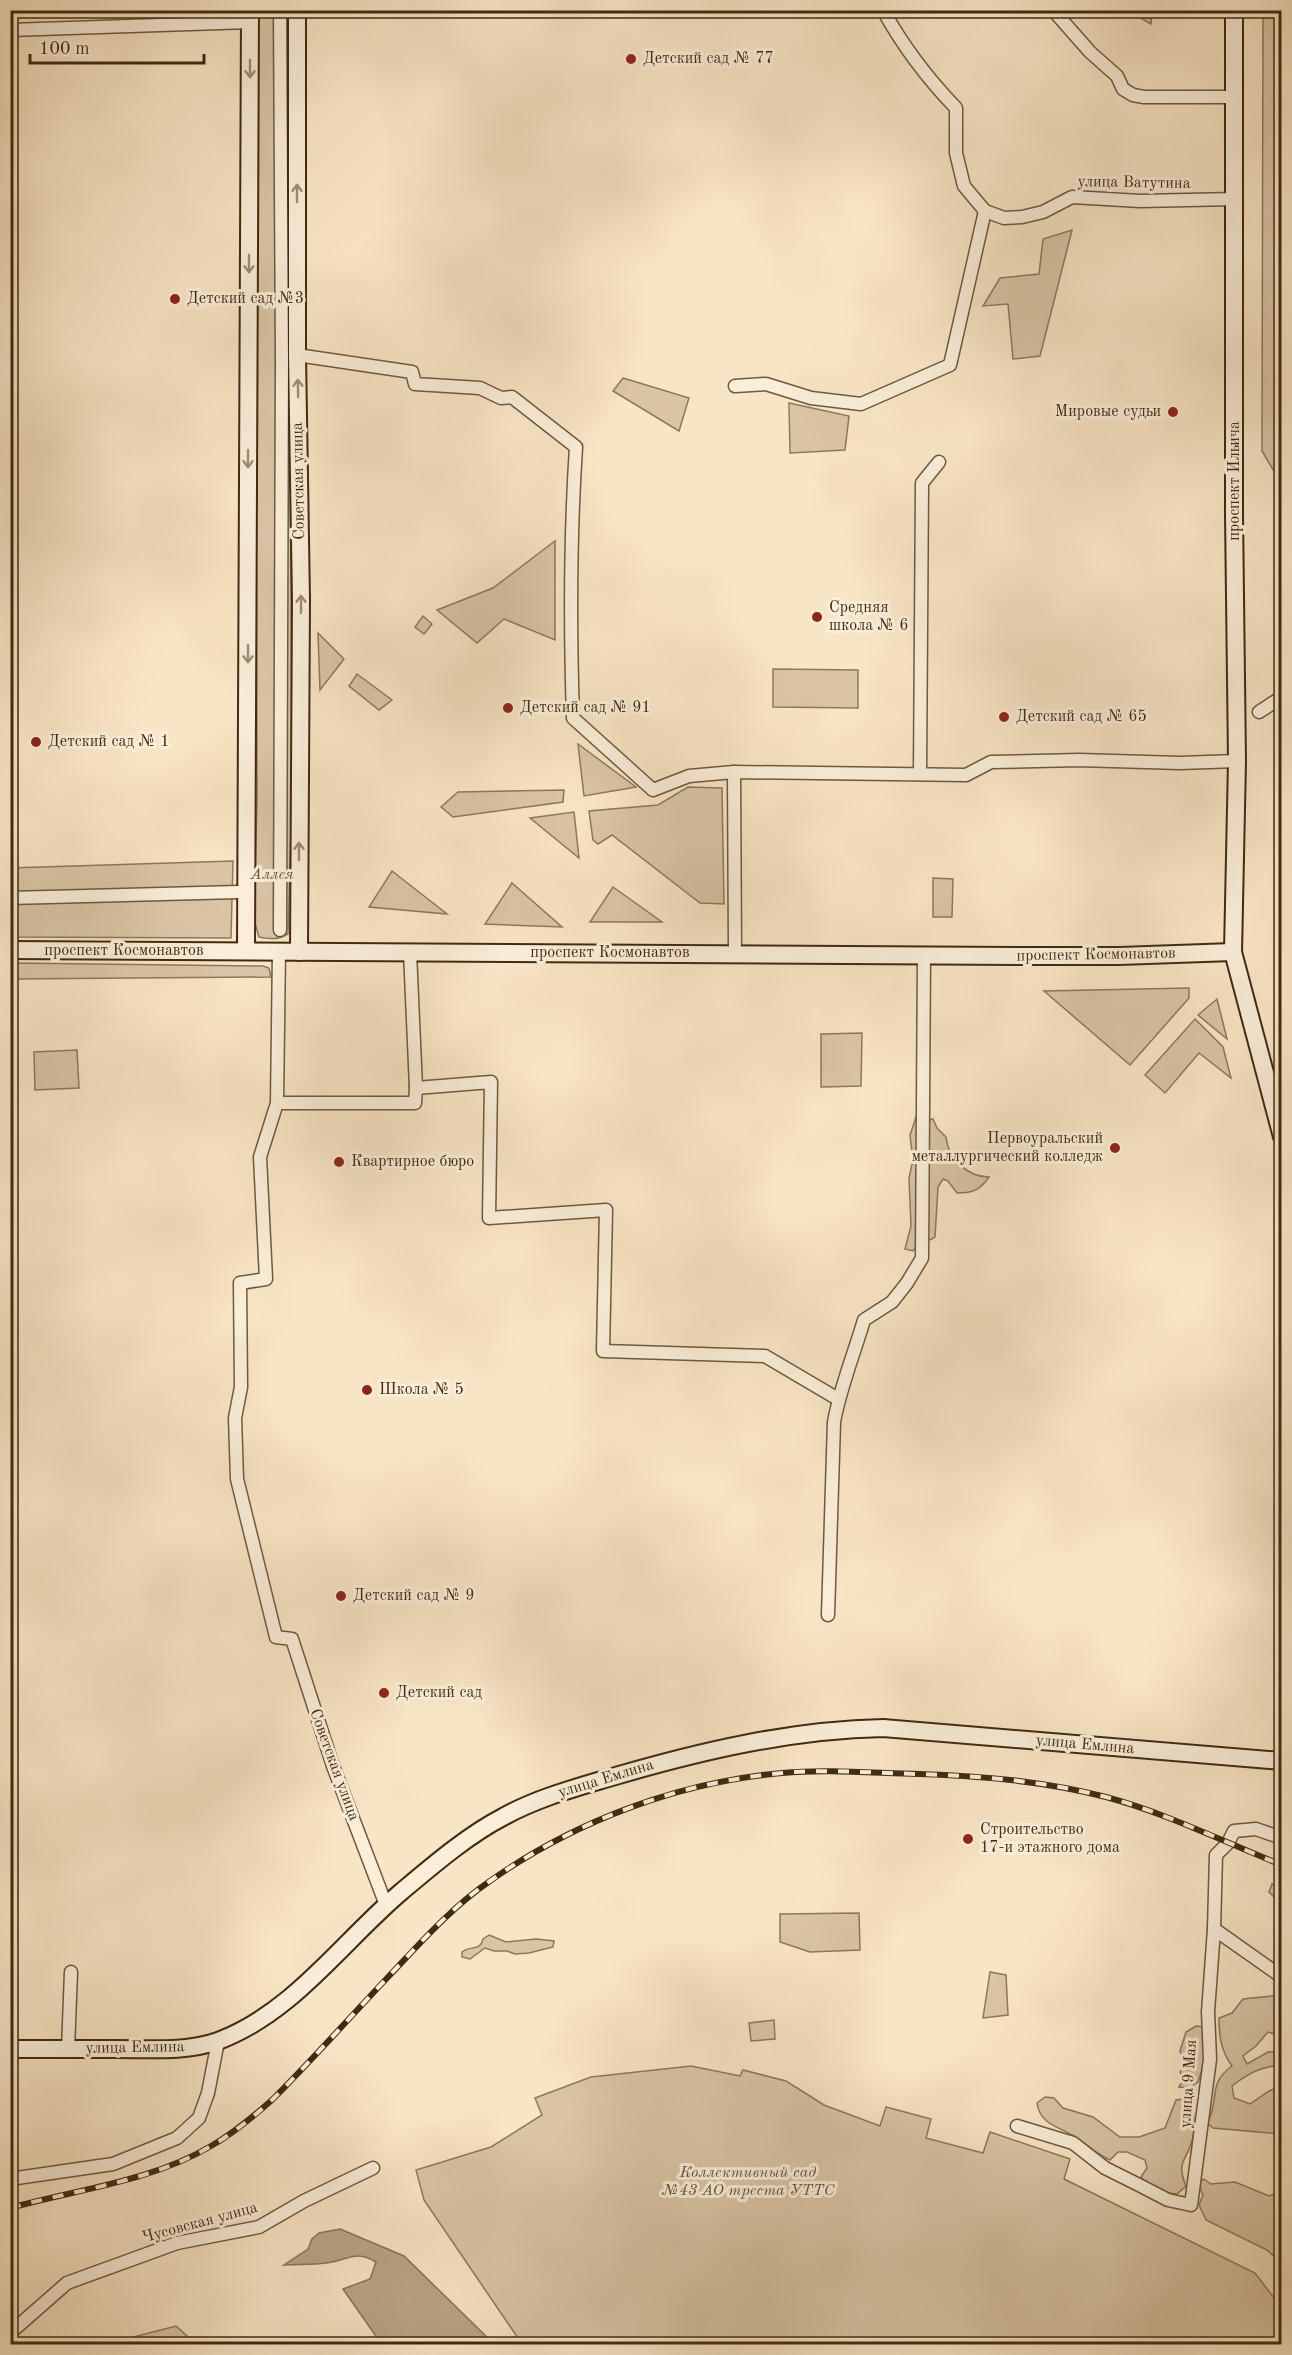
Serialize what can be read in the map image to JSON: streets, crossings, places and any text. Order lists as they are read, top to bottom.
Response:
{
  "streets": {
    "street": [
      "улица Ватутина",
      "Советская улица",
      "проспект Ильича",
      "проспект Космонавтов",
      "улица Емлина",
      "улица 9 Мая",
      "Чусовская улица"
    ]
  },
  "crossings": [
    ["улица Ватутина", "проспект Ильича"],
    ["Советская улица", "проспект Космонавтов"],
    ["Советская улица", "улица Емлина"],
    ["проспект Ильича", "проспект Космонавтов"]
  ],
  "parks": ["Аллея", "Коллективный сад №43 АО треста УТТС"],
  "places": [
    "Детский сад № 77",
    "Детский сад №3",
    "Мировые судьи",
    "Средняя школа № 6",
    "Детский сад № 91",
    "Детский сад № 65",
    "Детский сад № 1",
    "Первоуральский металлургический колледж",
    "Квартирное бюро",
    "Школа № 5",
    "Детский сад № 9",
    "Детский сад",
    "Строительство 17-и этажного дома"
  ],
  "scale_bar": "100 m"
}
